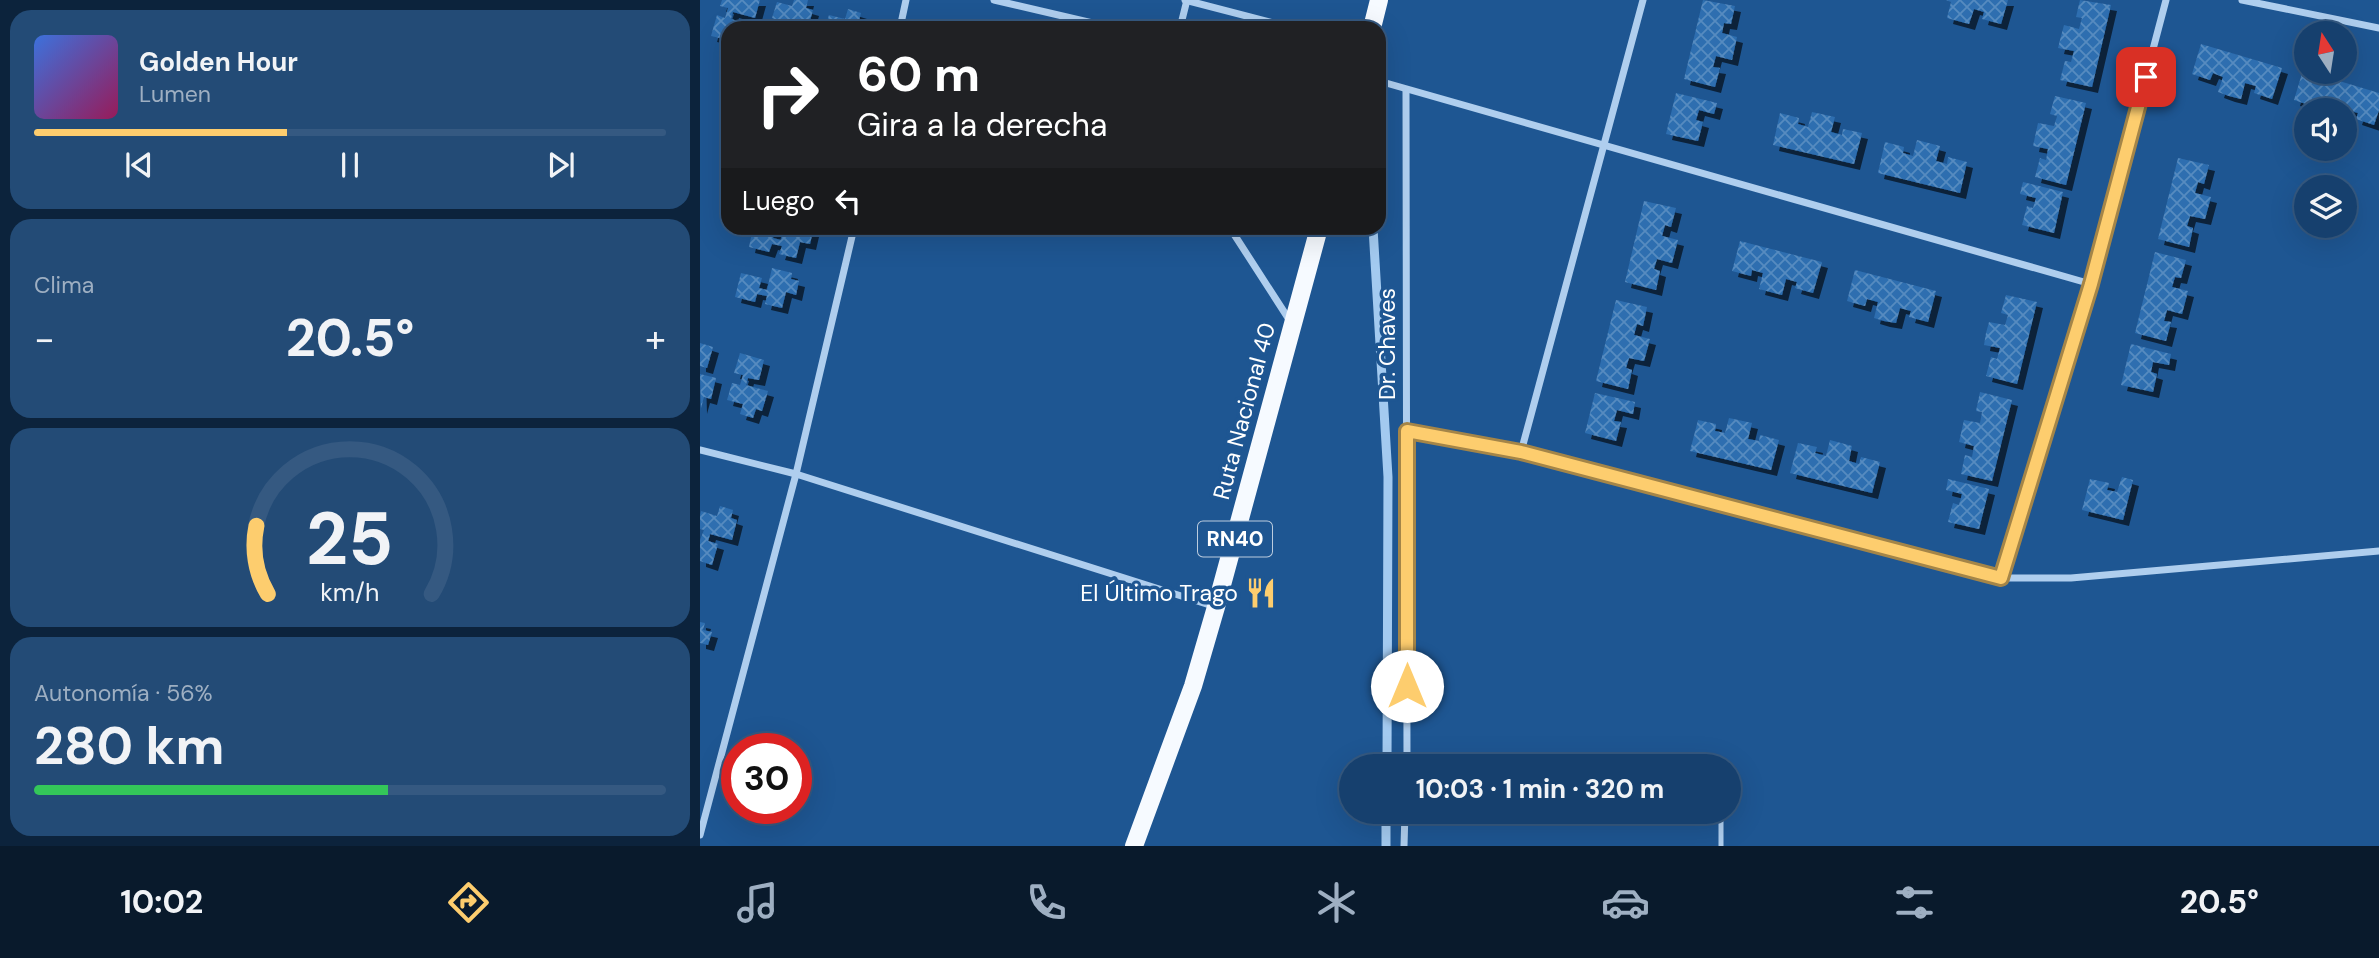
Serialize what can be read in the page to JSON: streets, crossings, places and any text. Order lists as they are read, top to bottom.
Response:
{
  "streets": {
    "main road": ["Ruta Nacional 40", "RN40"],
    "street": ["Dr. Chaves"]
  },
  "places": {
    "restaurant": ["El Último Trago"]
  },
  "north": "top",
  "page": {
    "turn": ["60 m", "Gira a la derecha"],
    "song": ["Golden Hour", "Lumen"],
    "then": "Luego",
    "tile": [
      "Clima",
      ["Autonomía · 56%", "280 km"]
    ],
    "heat": ["−", "20.5°", "+"],
    "limit": "30",
    "trip": "10:03 · 1 min · 320 m",
    "tabs": ["10:02", "20.5°"],
    "gauge": ["25", "km/h"]
  }
}
